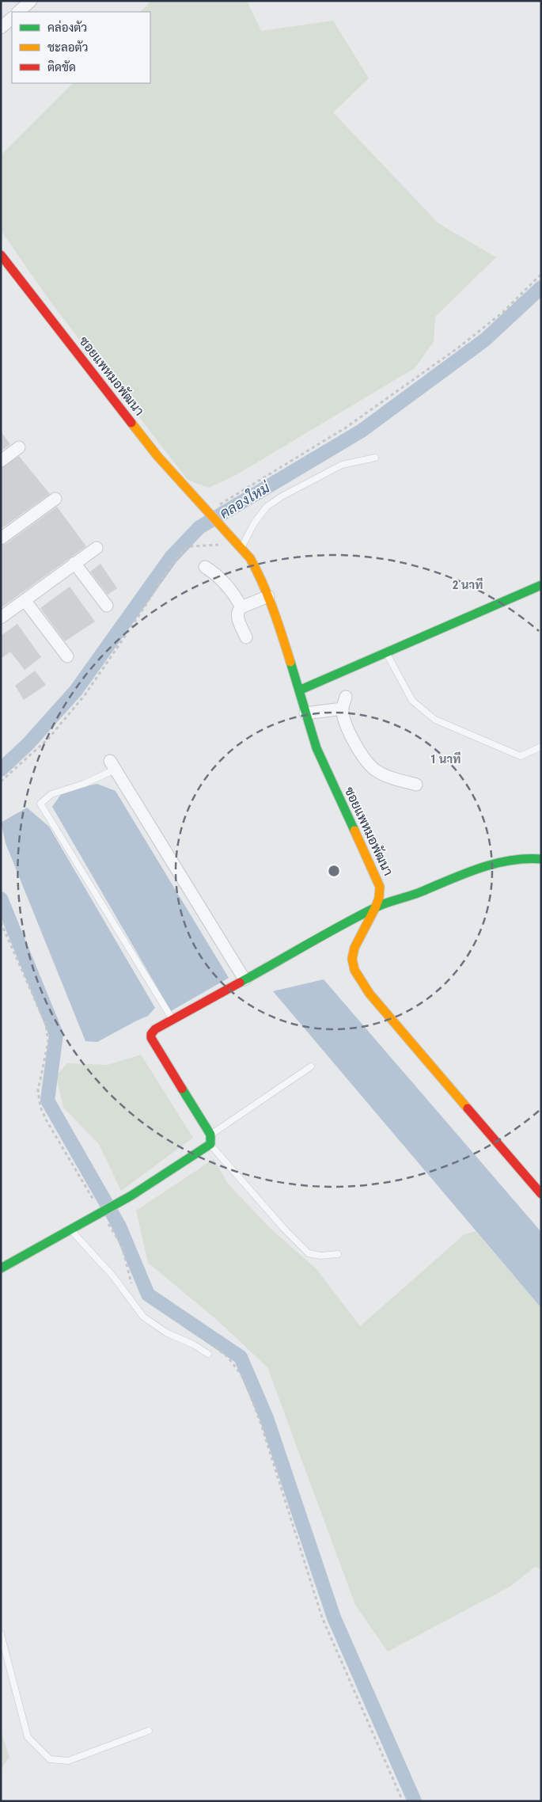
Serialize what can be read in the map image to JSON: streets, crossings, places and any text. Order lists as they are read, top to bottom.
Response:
{
  "streets": {
    "street": ["ซอยแพหมอพัฒนา"]
  },
  "water": ["คลองใหม่"],
  "legend": ["คล่องตัว", "ชะลอตัว", "ติดขัด"],
  "rings": ["2 นาที", "1 นาที"]
}
